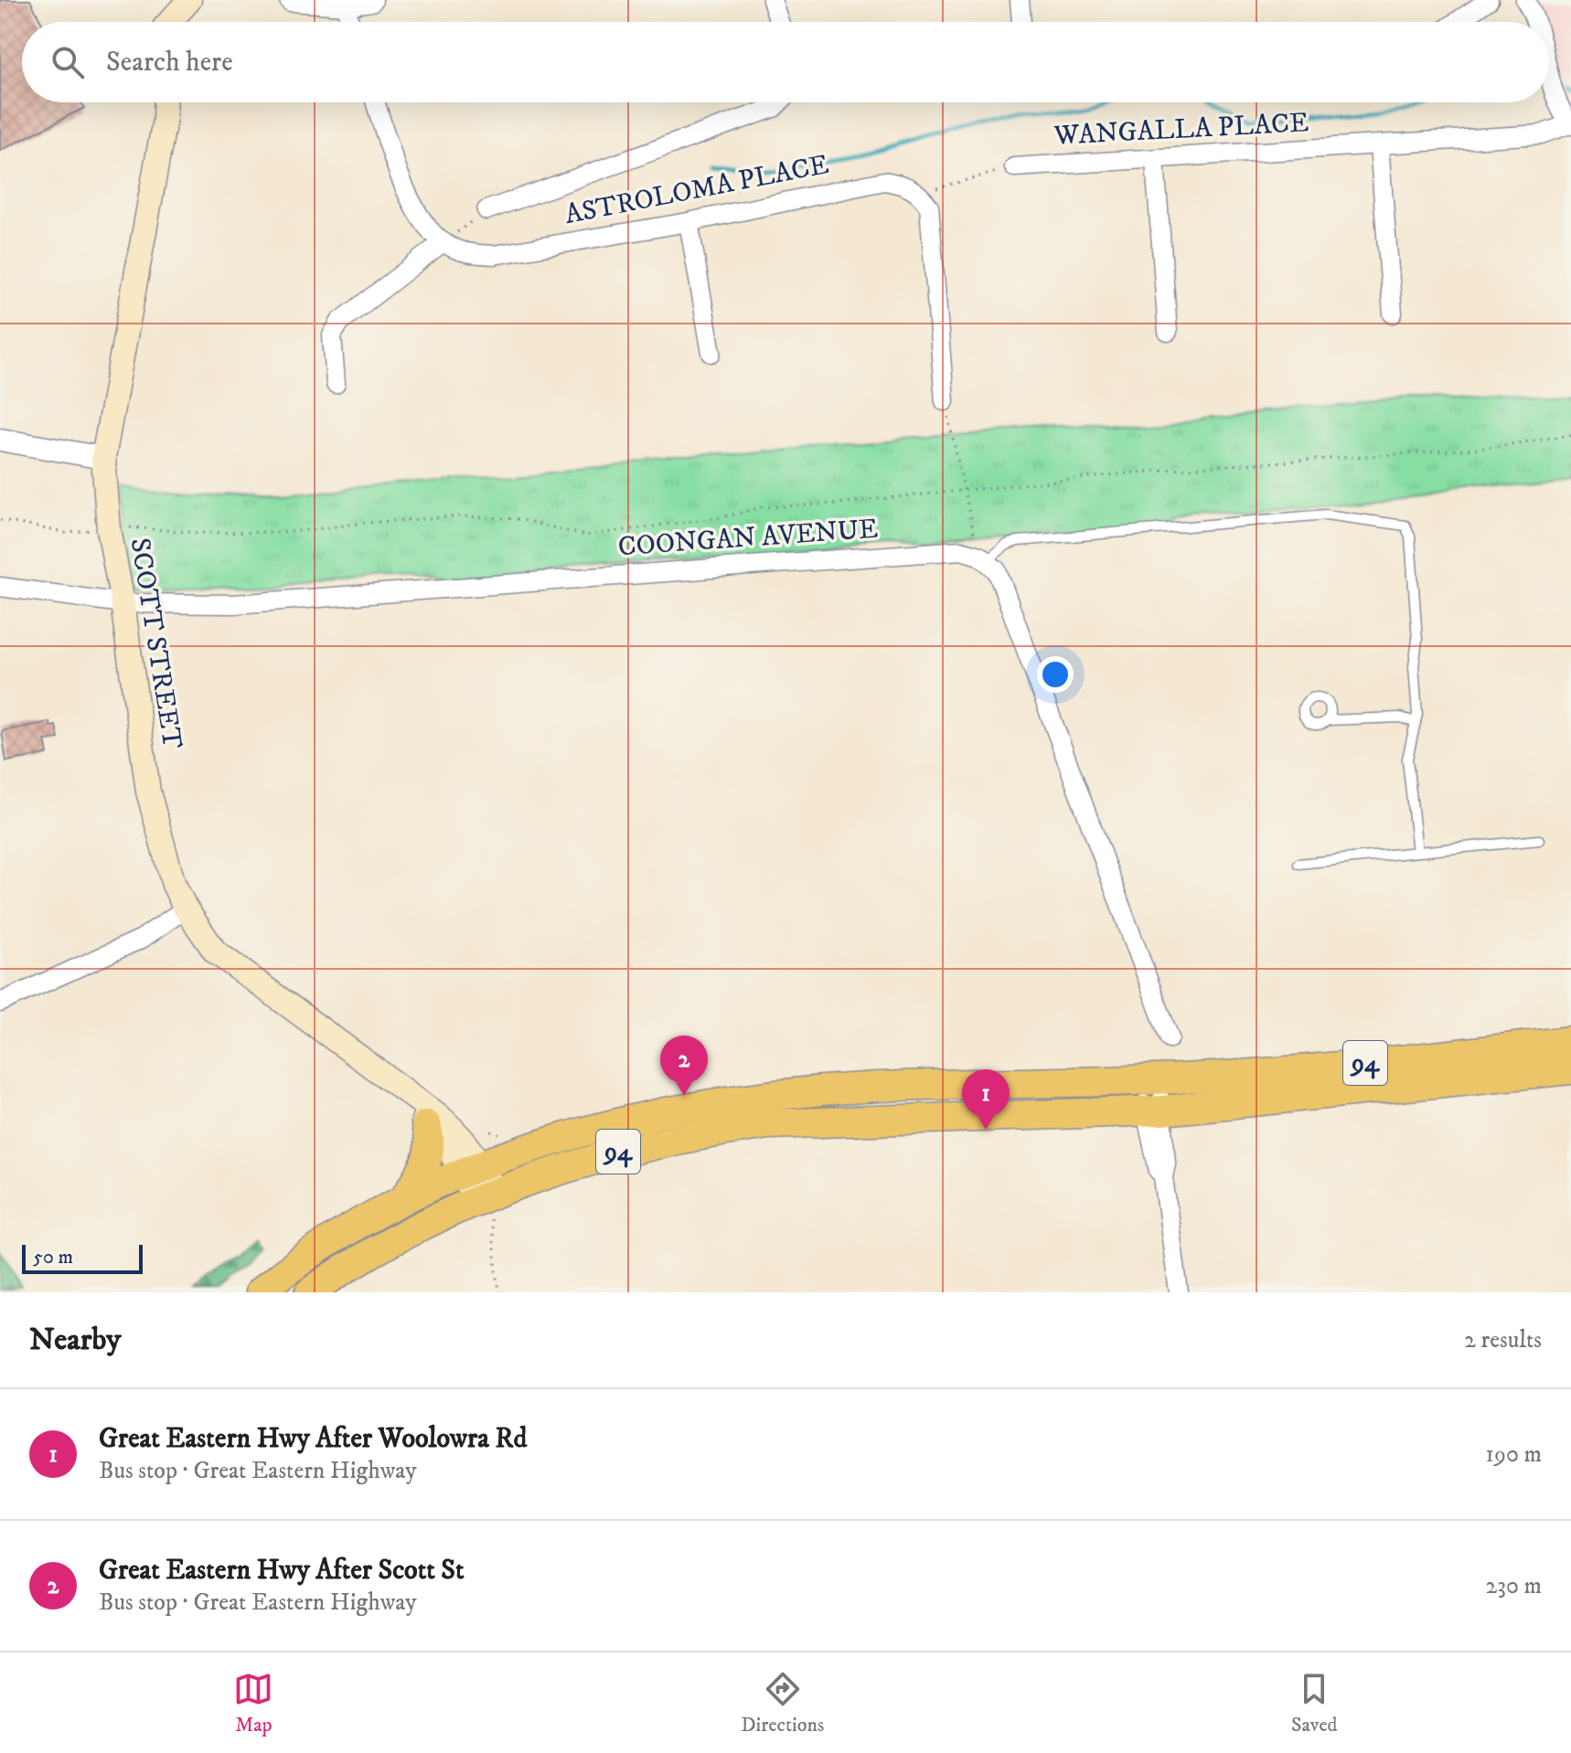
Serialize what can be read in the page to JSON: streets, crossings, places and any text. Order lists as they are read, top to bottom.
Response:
{
  "streets": {
    "highway": ["94"],
    "main road": ["SCOTT STREET"],
    "street": ["WANGALLA PLACE", "ASTROLOMA PLACE", "COONGAN AVENUE"]
  },
  "crossings": [
    ["COONGAN AVENUE", "SCOTT STREET"],
    ["SCOTT STREET", "94"]
  ],
  "scale_bar": "50 m",
  "page": {
    "search": "Search here",
    "pins": ["2", "1"],
    "scale": "50 m",
    "heading": ["Nearby", "2 results"],
    "list": [
      {
        "mark": "1",
        "name": "Great Eastern Hwy After Woolowra Rd",
        "note": "Bus stop · Great Eastern Highway",
        "value": "190 m"
      },
      {
        "mark": "2",
        "name": "Great Eastern Hwy After Scott St",
        "note": "Bus stop · Great Eastern Highway",
        "value": "230 m"
      }
    ],
    "nav": ["Map", "Directions", "Saved"]
  }
}
